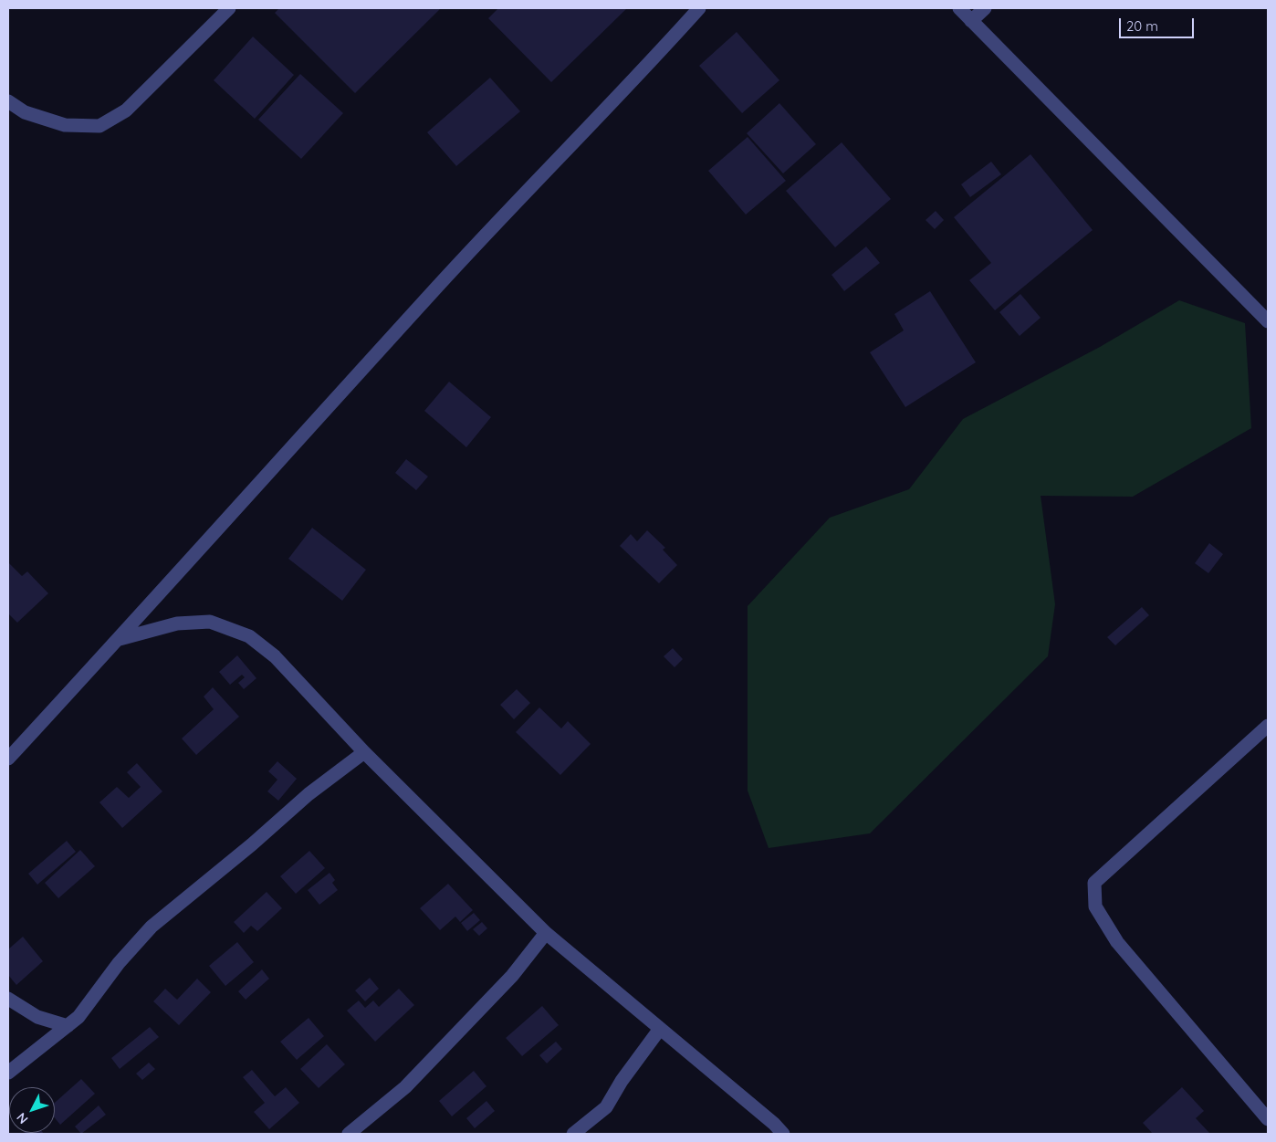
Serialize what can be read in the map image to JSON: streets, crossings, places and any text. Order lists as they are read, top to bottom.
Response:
{
  "scale_bar": "20 m",
  "north": "bottom left"
}
